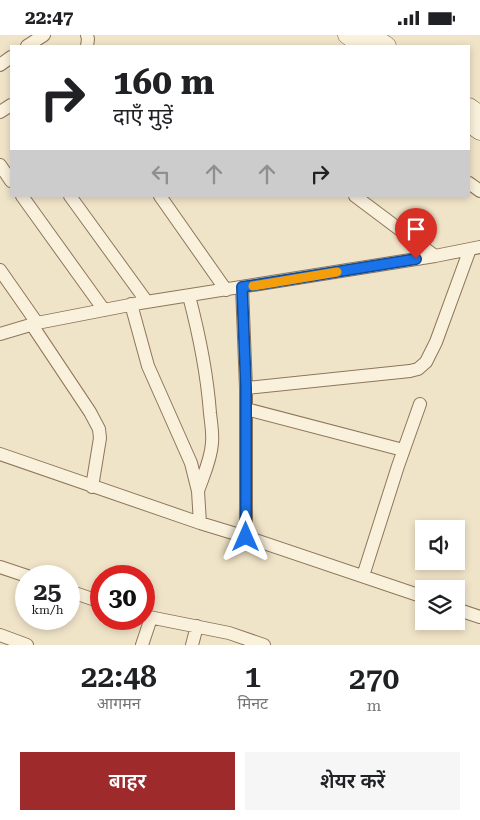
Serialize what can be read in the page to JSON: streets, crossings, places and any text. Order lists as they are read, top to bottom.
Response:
{
  "page": {
    "status": "22:47",
    "turn": ["160 m", "दाएँ मुड़ें"],
    "speed": "25 km/h",
    "limit": "30",
    "eta": [
      "22:48",
      "आगमन",
      "1",
      "मिनट",
      "270",
      "m"
    ],
    "buttons": ["बाहर", "शेयर करें"]
  }
}
